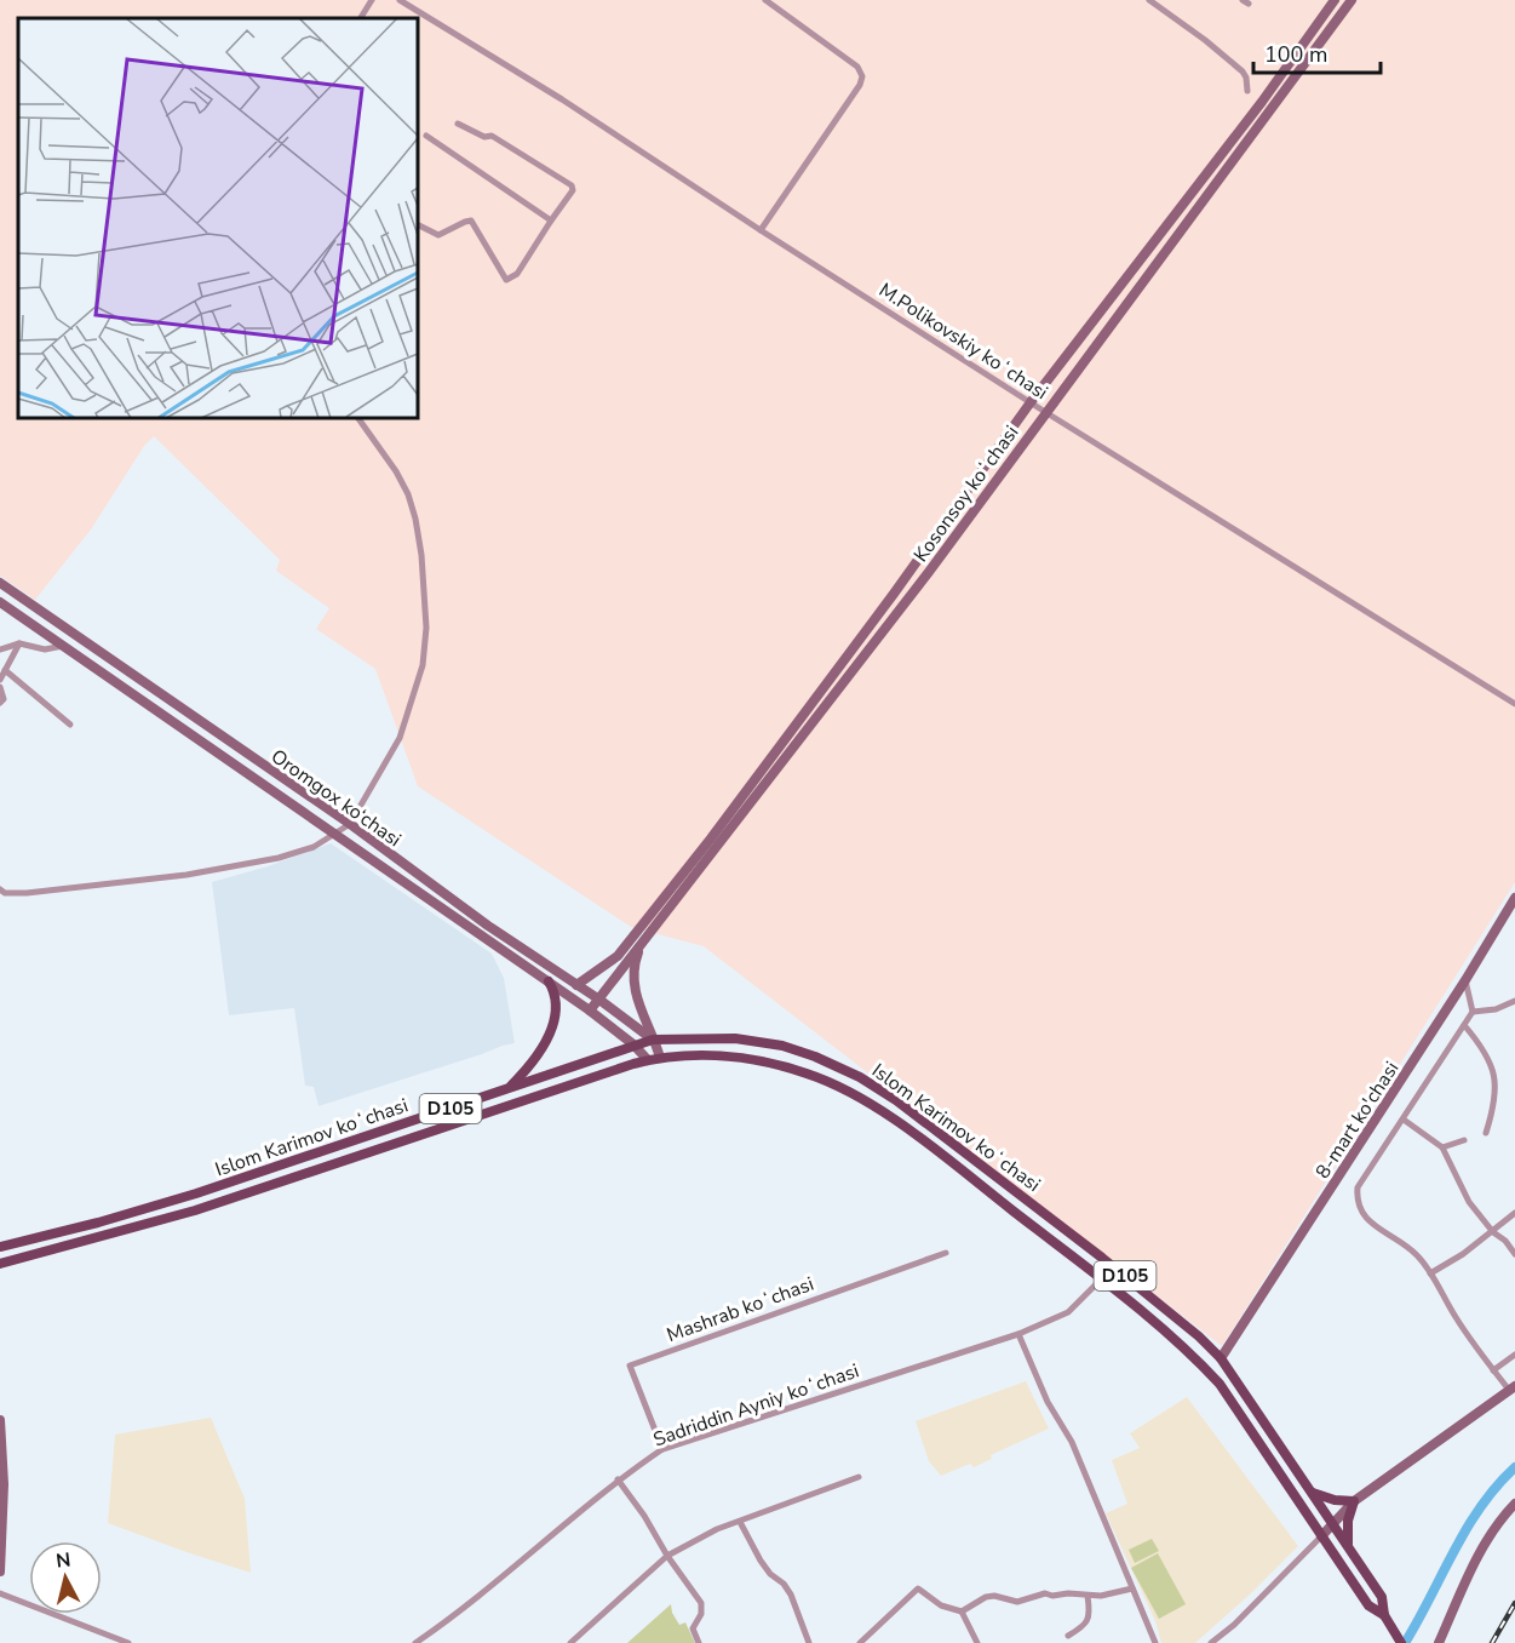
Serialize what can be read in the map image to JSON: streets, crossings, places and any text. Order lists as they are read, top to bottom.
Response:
{
  "streets": {
    "main road": ["D105", "Islom Karimov koʻchasi"],
    "street": [
      "M.Polikovskiy koʻchasi",
      "Kosonsoy koʻchasi",
      "Oromgox ko‘chasi",
      "8-mart ko'chasi",
      "Mashrab koʻchasi",
      "Sadriddin Ayniy koʻchasi"
    ]
  },
  "crossings": [
    ["M.Polikovskiy koʻchasi", "Kosonsoy koʻchasi"],
    ["Kosonsoy koʻchasi", "Oromgox ko‘chasi"],
    ["Oromgox ko‘chasi", "Islom Karimov koʻchasi"],
    ["8-mart ko'chasi", "Islom Karimov koʻchasi"],
    ["Islom Karimov koʻchasi", "Sadriddin Ayniy koʻchasi"],
    ["Mashrab koʻchasi", "Sadriddin Ayniy koʻchasi"]
  ],
  "scale_bar": "100 m",
  "north": "top"
}
